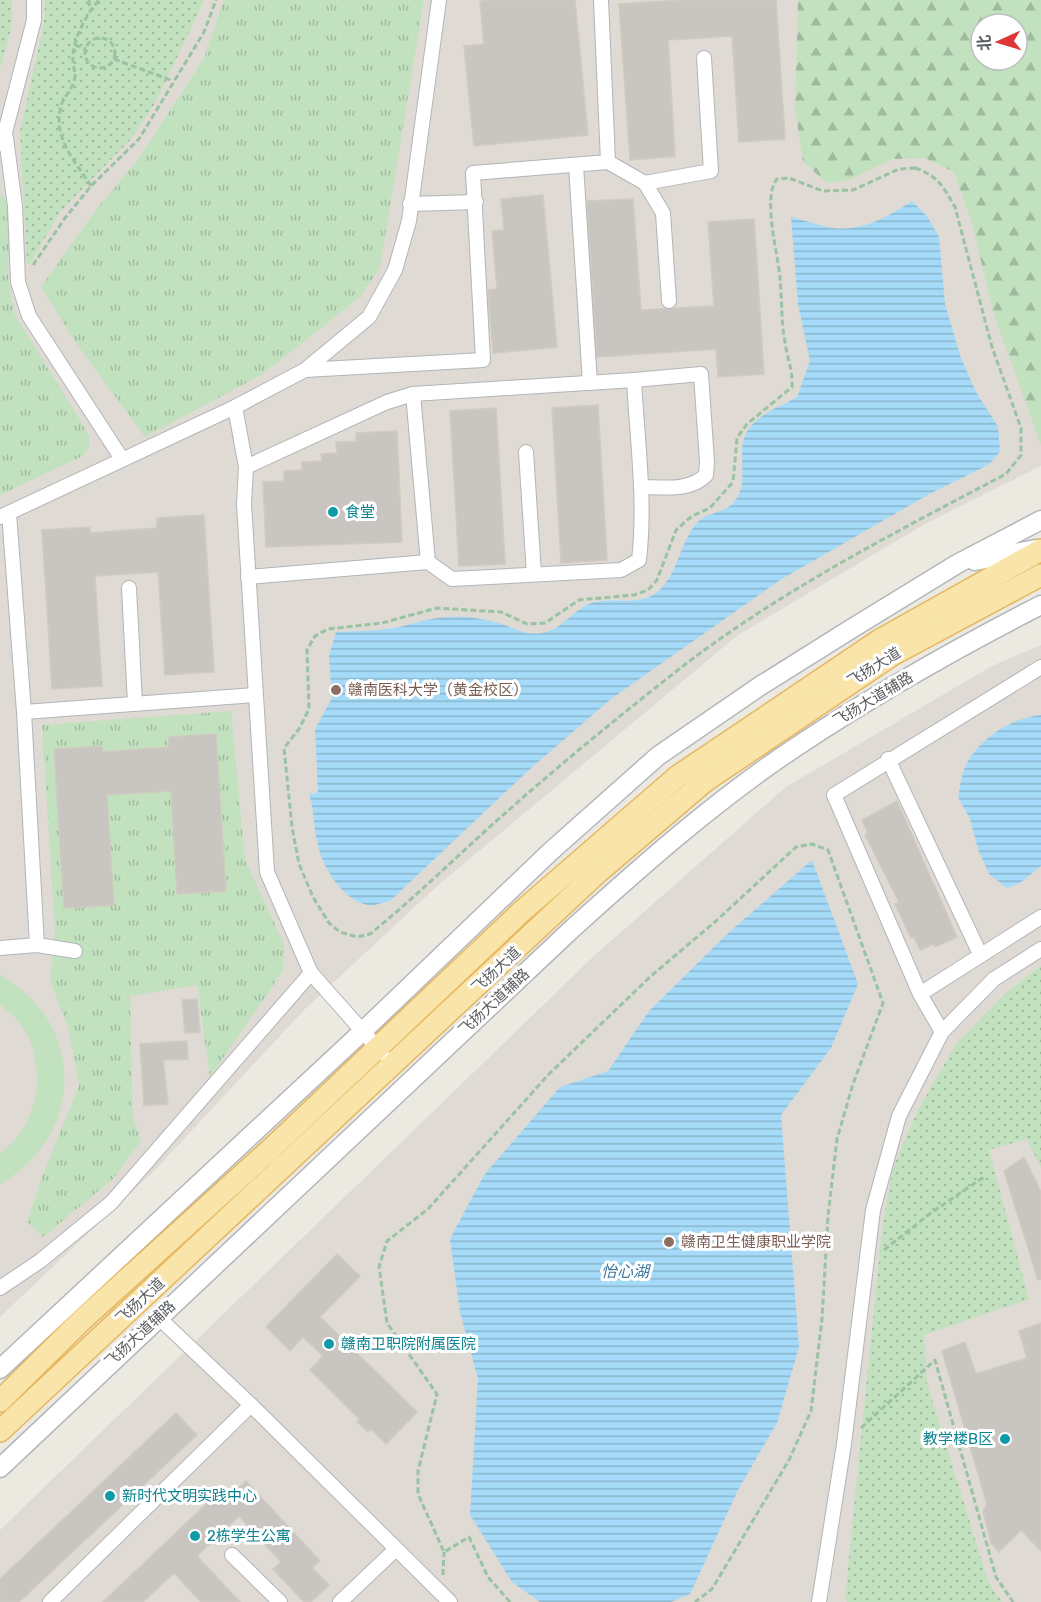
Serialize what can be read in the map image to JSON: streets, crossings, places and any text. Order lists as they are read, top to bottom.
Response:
{
  "streets": {
    "main road": ["飞扬大道"],
    "street": ["飞扬大道辅路"]
  },
  "water": ["怡心湖"],
  "places": [
    "食堂",
    "赣南医科大学（黄金校区）",
    "赣南卫生健康职业学院",
    "赣南卫职院附属医院",
    "教学楼B区",
    "新时代文明实践中心",
    "2栋学生公寓"
  ],
  "north": "left"
}
